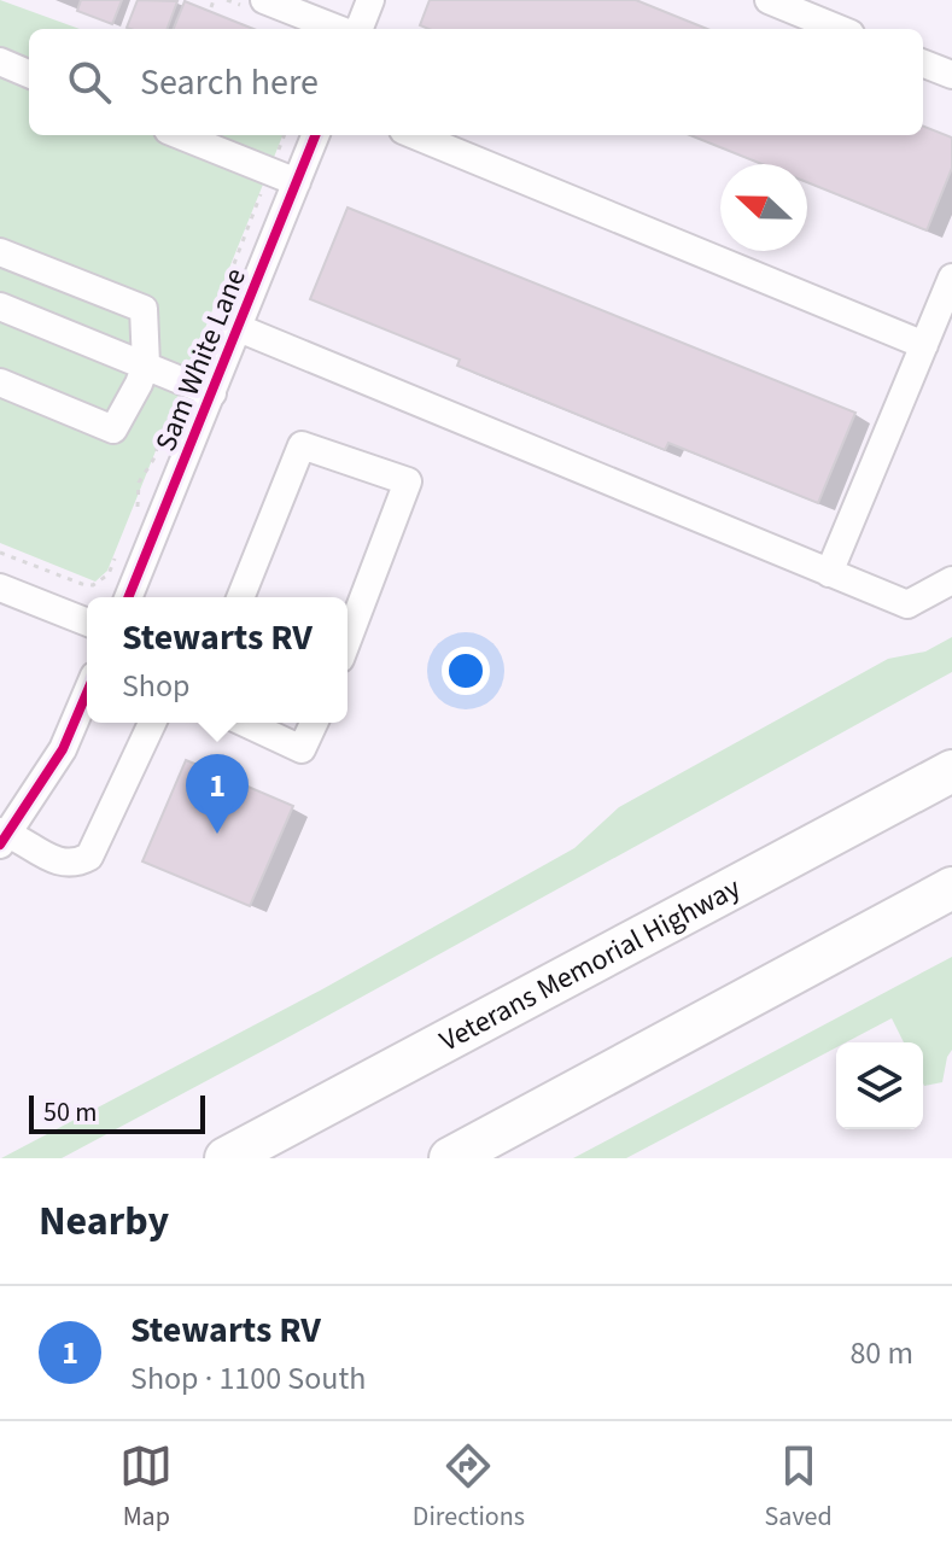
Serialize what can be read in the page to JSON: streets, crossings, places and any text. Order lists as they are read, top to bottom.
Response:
{
  "streets": {
    "highway": ["Veterans Memorial Highway"],
    "street": ["Sam White Lane"]
  },
  "scale_bar": "50 m",
  "north": "left",
  "page": {
    "search": "Search here",
    "popup": ["Stewarts RV", "Shop"],
    "pins": "1",
    "scale": "50 m",
    "heading": "Nearby",
    "list": [
      {
        "mark": "1",
        "name": "Stewarts RV",
        "note": "Shop · 1100 South",
        "value": "80 m"
      }
    ],
    "nav": ["Map", "Directions", "Saved"]
  }
}
